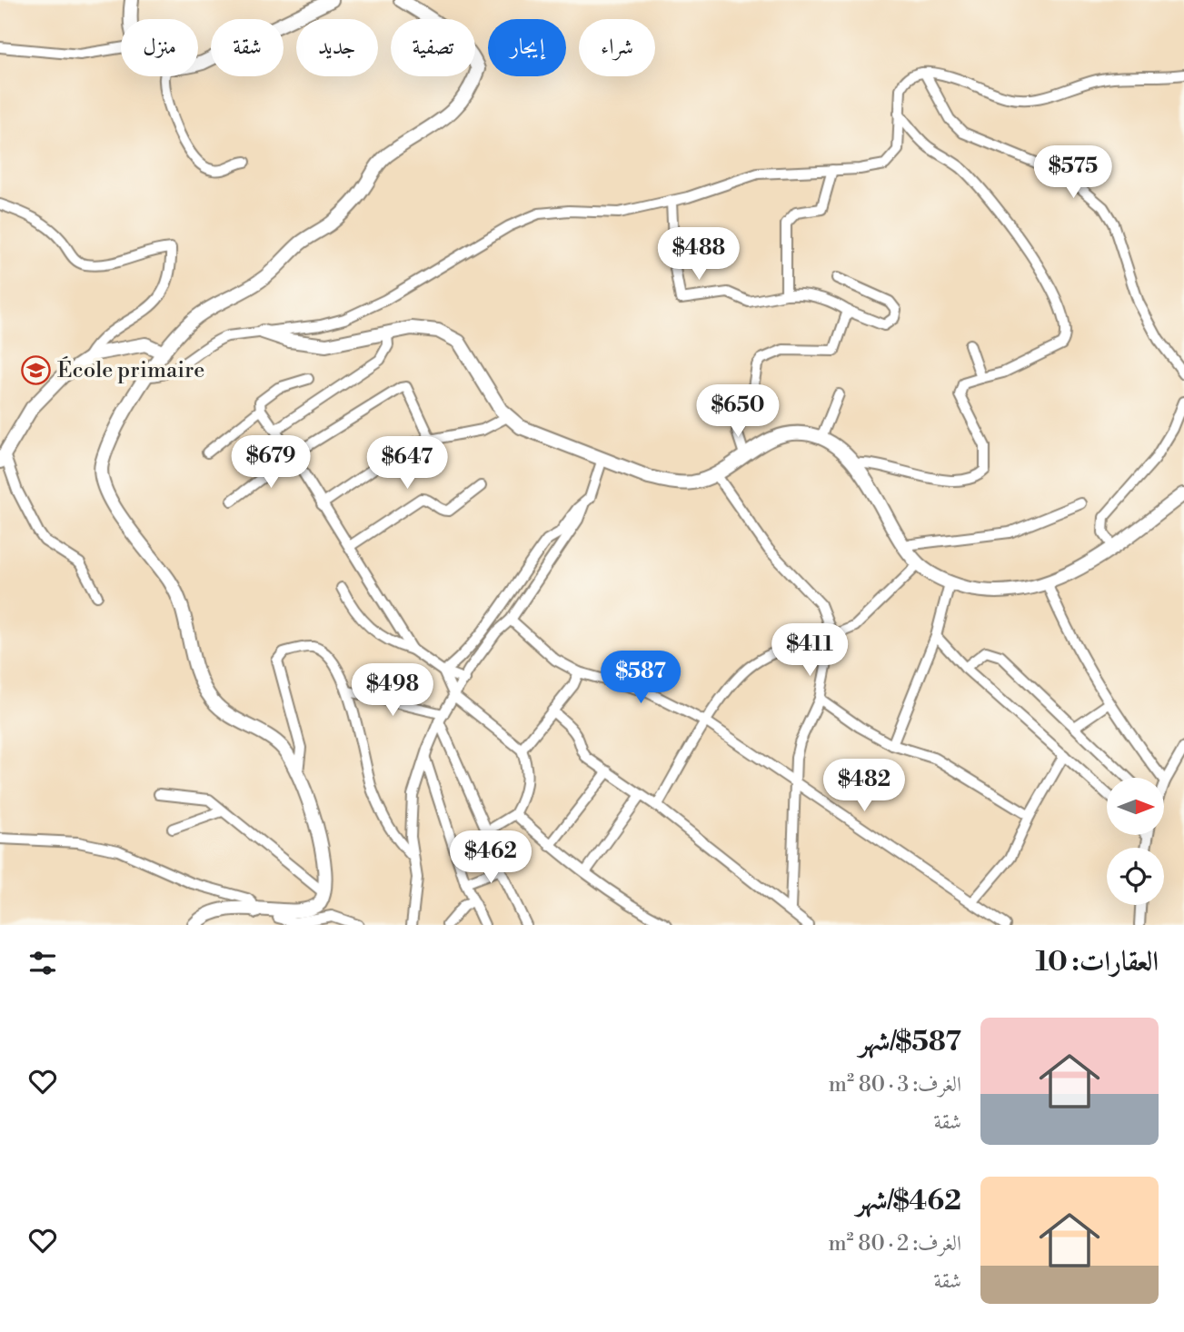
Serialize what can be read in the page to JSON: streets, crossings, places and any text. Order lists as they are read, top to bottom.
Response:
{
  "places": {
    "school or university": ["École primaire"]
  },
  "north": "right",
  "page": {
    "chip": [
      "شراء",
      "إيجار",
      "تصفية",
      "جديد",
      "شقة",
      "منزل"
    ],
    "price": [
      "$575",
      "$488",
      "$650",
      "$679",
      "$647",
      "$411",
      "$587",
      "$498",
      "$482",
      "$462"
    ],
    "heading": "العقارات: 10",
    "list": [
      {
        "name": "$587/شهر",
        "note": "الغرف: 3 · 80 m² · شقة"
      },
      {
        "name": "$462/شهر",
        "note": "الغرف: 2 · 80 m² · شقة"
      }
    ]
  }
}
